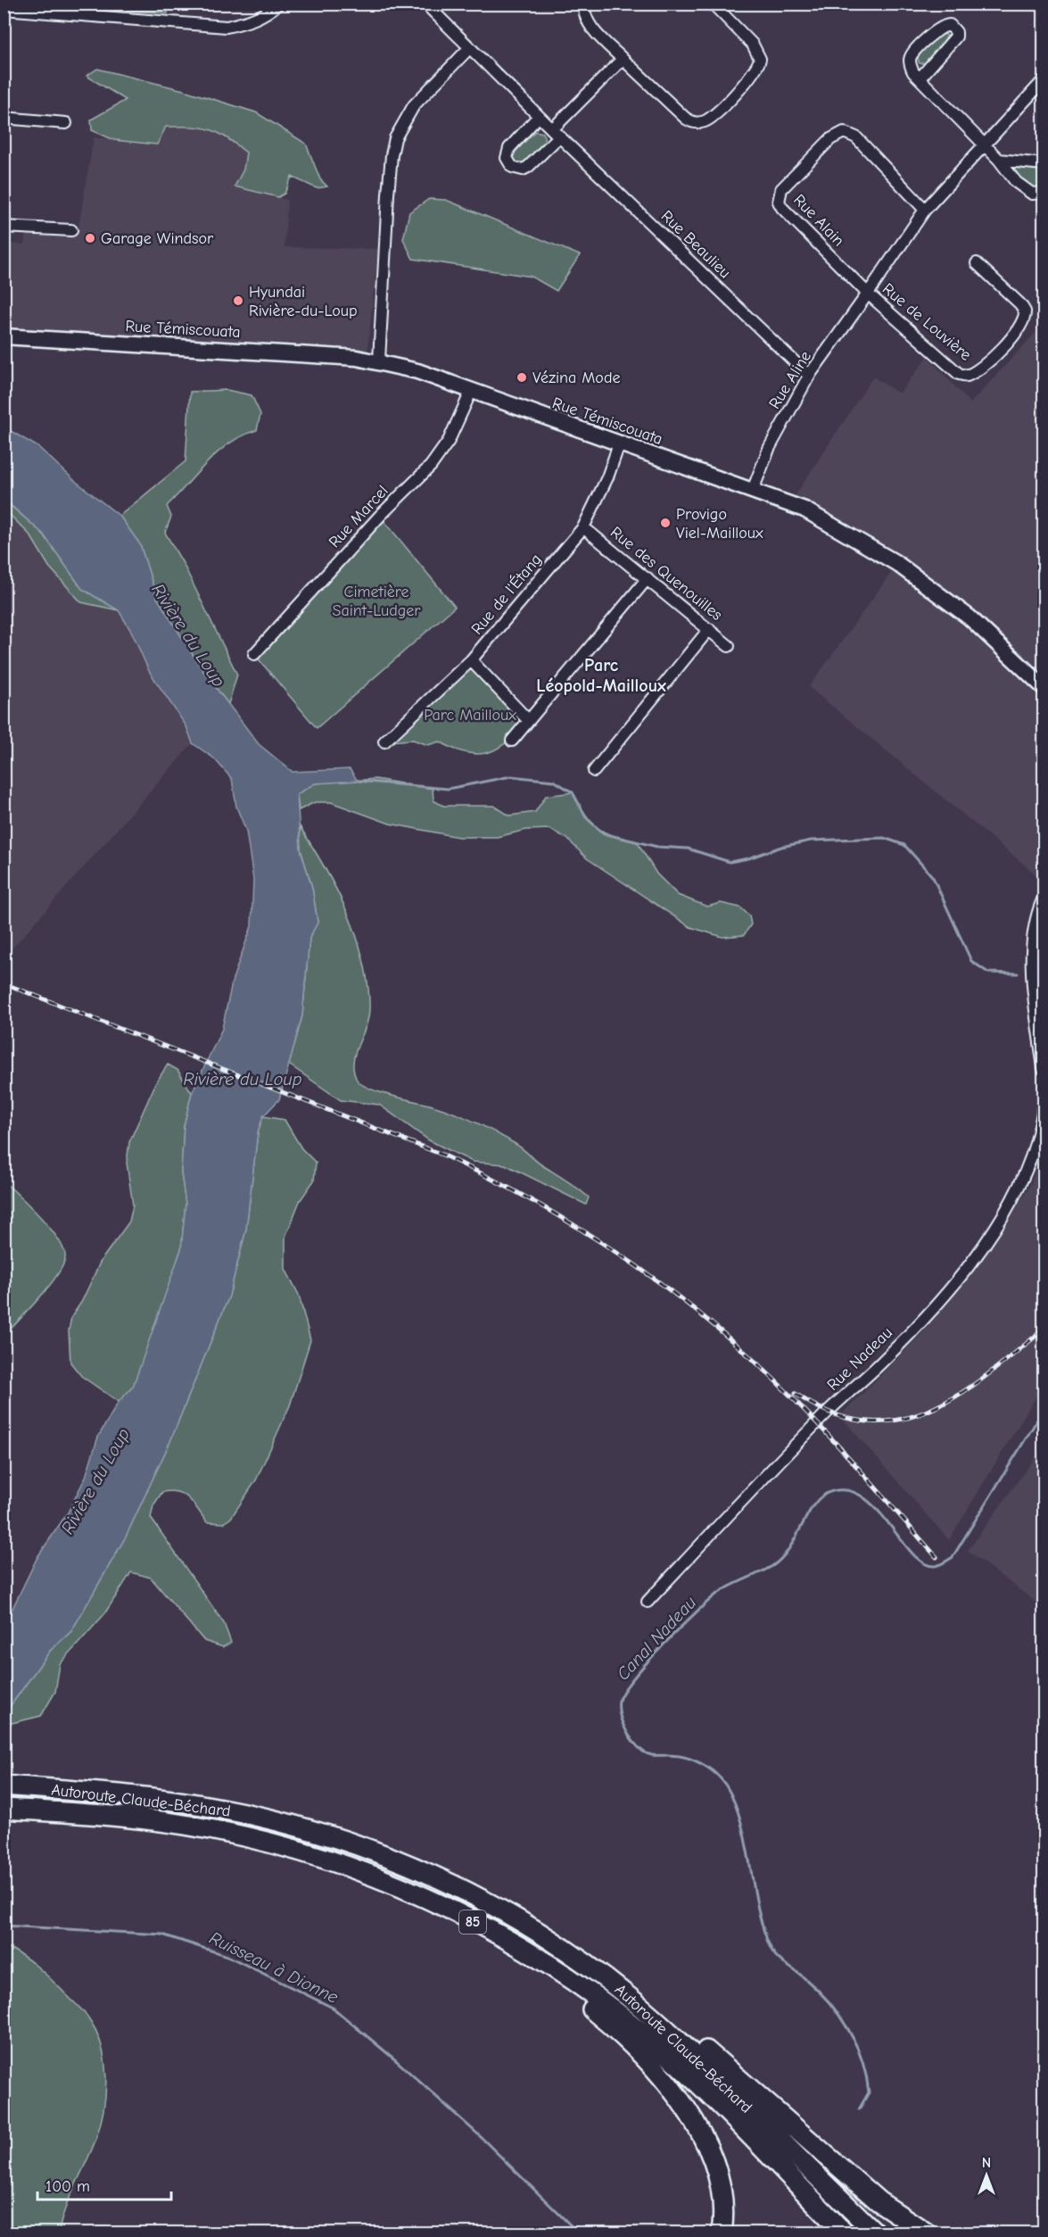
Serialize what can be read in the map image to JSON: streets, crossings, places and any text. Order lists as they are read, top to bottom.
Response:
{
  "streets": {
    "highway": ["Autoroute Claude-Béchard", "85"],
    "main road": ["Rue Témiscouata"],
    "street": [
      "Rue Alain",
      "Rue Beaulieu",
      "Rue de Louvière",
      "Rue Aline",
      "Rue Marcel",
      "Rue des Quenouilles",
      "Rue de l'Étang",
      "Rue Nadeau"
    ]
  },
  "crossings": [
    ["Rue Alain", "Rue de Louvière"],
    ["Rue Alain", "Rue Aline"],
    ["Rue Beaulieu", "Rue Aline"],
    ["Rue de Louvière", "Rue Aline"],
    ["Rue Témiscouata", "Rue Aline"],
    ["Rue Témiscouata", "Rue Marcel"],
    ["Rue Témiscouata", "Rue de l'Étang"],
    ["Rue des Quenouilles", "Rue de l'Étang"]
  ],
  "districts": ["Parc Léopold-Mailloux"],
  "water": ["Rivière du Loup", "Canal Nadeau", "Ruisseau à Dionne"],
  "parks": ["Cimetière Saint-Ludger", "Parc Mailloux"],
  "places": [
    "Garage Windsor",
    "Hyundai Rivière-du-Loup",
    "Vézina Mode",
    "Provigo Viel-Mailloux"
  ],
  "scale_bar": "100 m",
  "north": "top"
}
